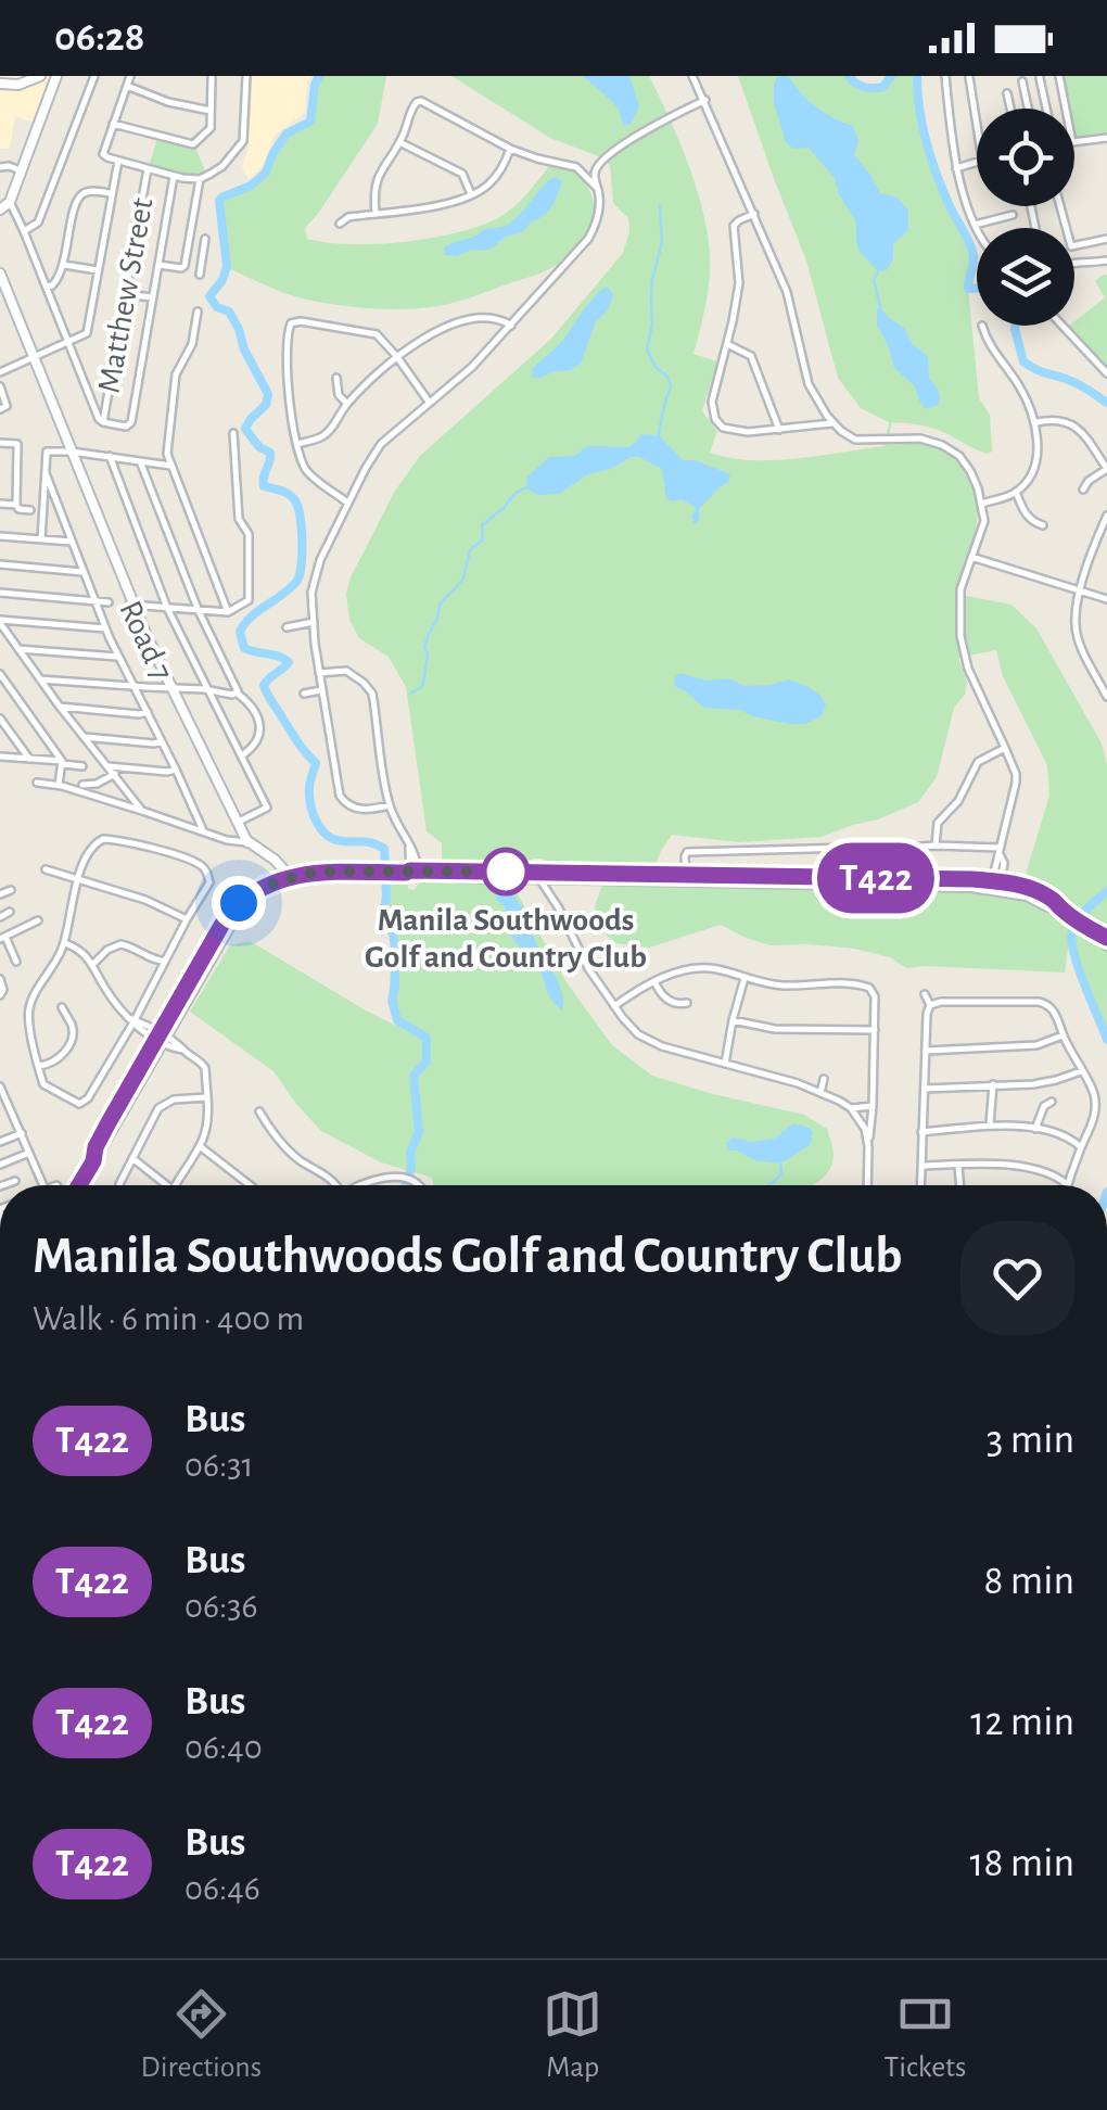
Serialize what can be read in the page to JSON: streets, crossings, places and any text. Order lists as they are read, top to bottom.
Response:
{
  "streets": {
    "main road": ["Road 7"],
    "street": ["Matthew Street"]
  },
  "places": ["Manila Southwoods Golf and Country Club"],
  "lines": ["bus line T422"],
  "page": {
    "status": "06:28",
    "on_map": "T422",
    "heading": ["Manila Southwoods Golf and Country Club", "Walk · 6 min · 400 m"],
    "list": [
      {
        "mark": "T422",
        "name": "Bus",
        "note": "06:31",
        "value": "3 min"
      },
      {
        "mark": "T422",
        "name": "Bus",
        "note": "06:36",
        "value": "8 min"
      },
      {
        "mark": "T422",
        "name": "Bus",
        "note": "06:40",
        "value": "12 min"
      },
      {
        "mark": "T422",
        "name": "Bus",
        "note": "06:46",
        "value": "18 min"
      }
    ],
    "tabs": ["Directions", "Map", "Tickets"]
  }
}
